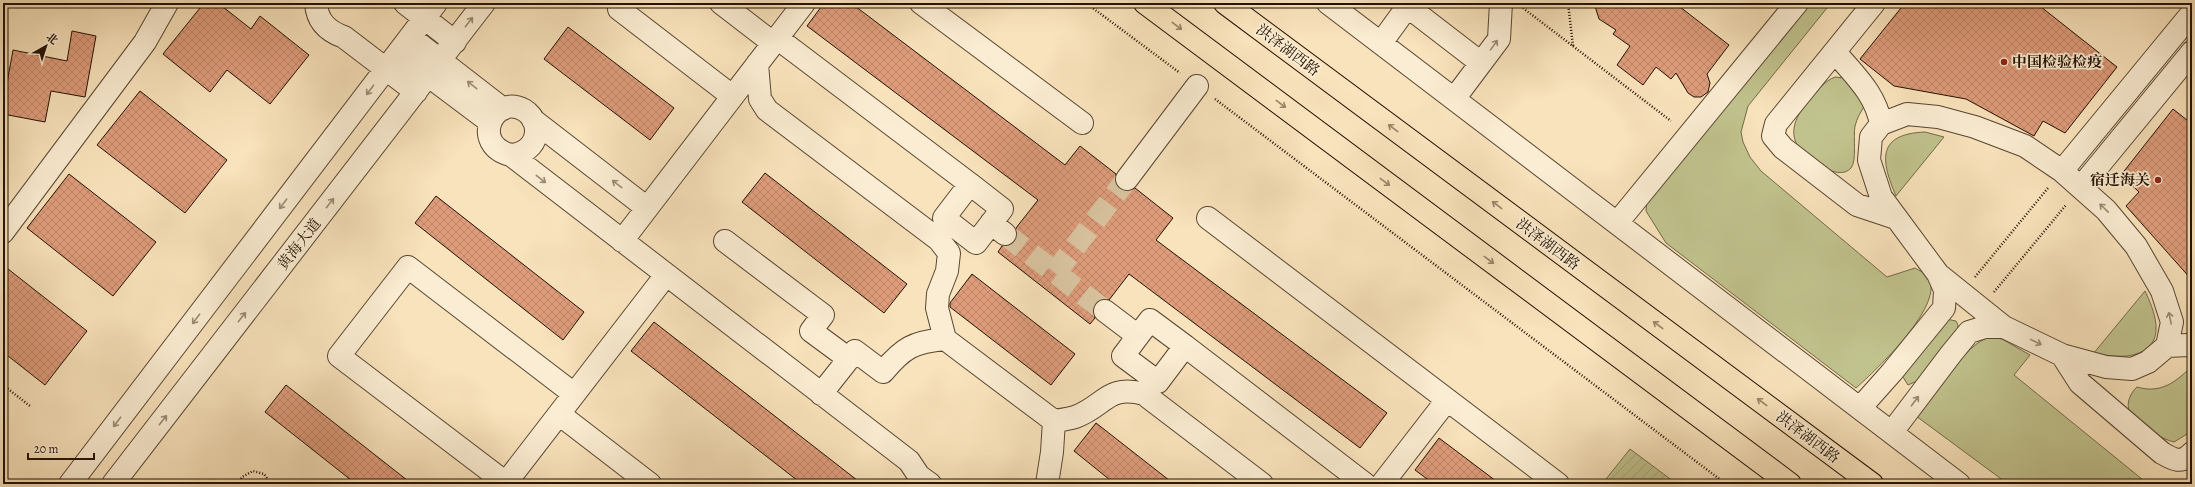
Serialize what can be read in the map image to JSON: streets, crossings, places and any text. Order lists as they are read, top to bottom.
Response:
{
  "streets": {
    "main road": ["洪泽湖西路"],
    "street": ["黄海大道"]
  },
  "places": ["中国检验检疫", "宿迁海关"],
  "scale_bar": "20 m",
  "north": "top right"
}
